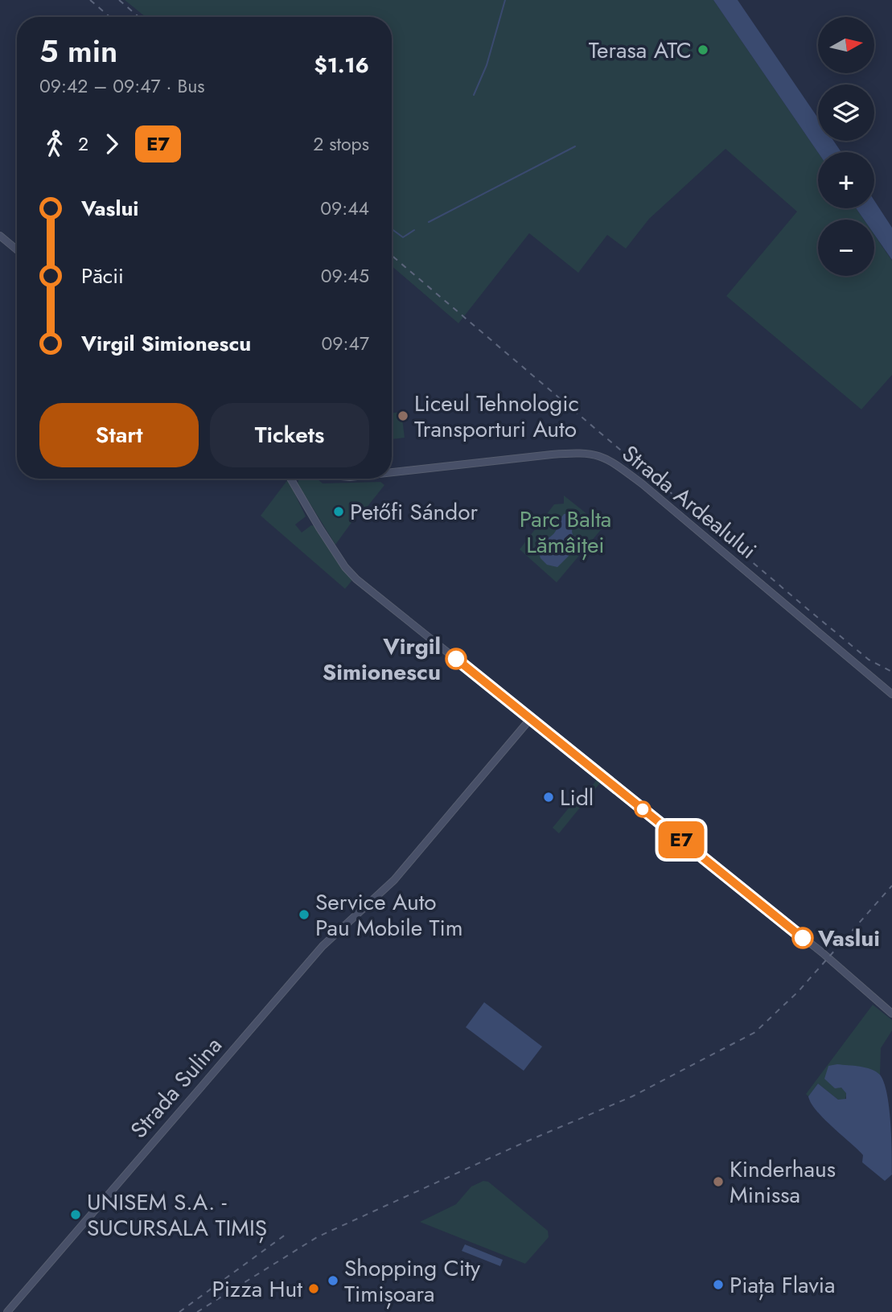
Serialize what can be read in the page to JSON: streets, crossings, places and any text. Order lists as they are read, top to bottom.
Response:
{
  "streets": {
    "street": ["Strada Ardealului", "Strada Sulina"]
  },
  "parks": ["Parc Balta Lămâiței"],
  "places": [
    "Terasa ATC",
    "Liceul Tehnologic Transporturi Auto",
    "Petőfi Sándor",
    "Virgil Simionescu",
    "Lidl",
    "Service Auto Pau Mobile Tim",
    "Vaslui",
    "Kinderhaus Minissa",
    "UNISEM S.A. - SUCURSALA TIMIȘ",
    "Shopping City Timișoara",
    "Piața Flavia",
    "Pizza Hut"
  ],
  "lines": ["bus line E7"],
  "north": "right",
  "page": {
    "on_map": "E7",
    "map_buttons": ["+", "−"],
    "heading": ["5 min", "09:42 – 09:47 · Bus", "$1.16"],
    "legs": ["2", "E7", "2 stops"],
    "list": [
      {
        "name": "Vaslui",
        "value": "09:44"
      },
      {
        "name": "Păcii",
        "value": "09:45"
      },
      {
        "name": "Virgil Simionescu",
        "value": "09:47"
      }
    ],
    "buttons": ["Start", "Tickets"]
  }
}
